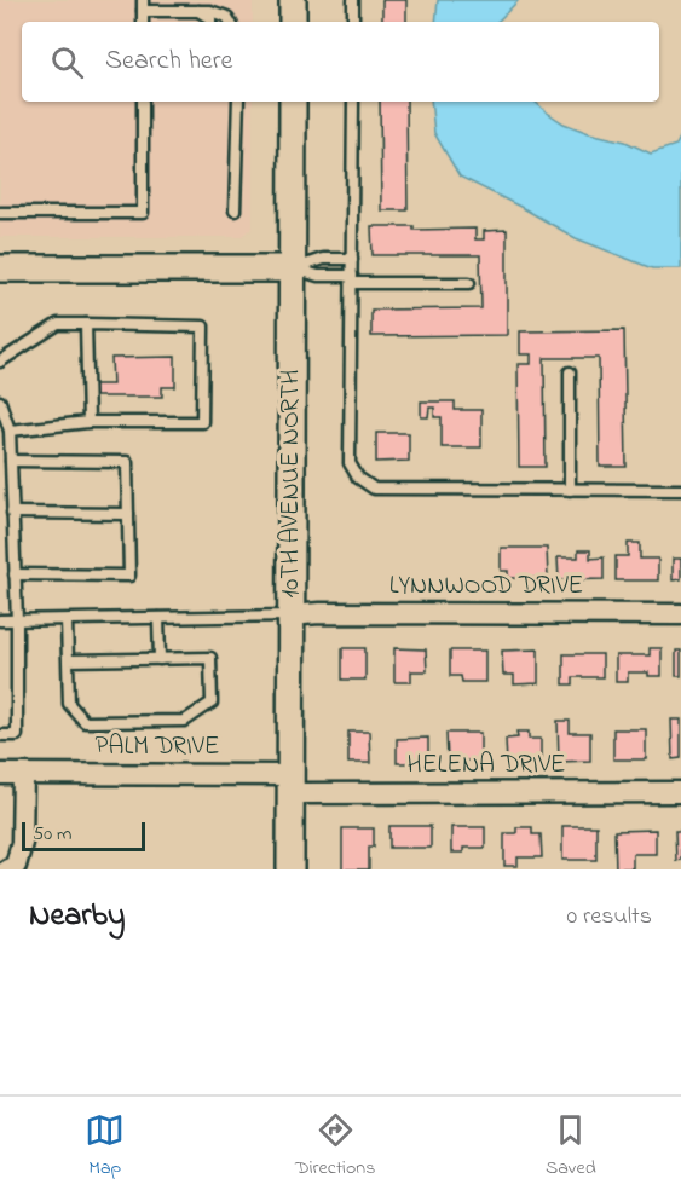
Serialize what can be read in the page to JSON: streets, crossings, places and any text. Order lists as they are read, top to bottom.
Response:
{
  "streets": {
    "street": [
      "10TH AVENUE NORTH",
      "LYNNWOOD DRIVE",
      "PALM DRIVE",
      "HELENA DRIVE"
    ]
  },
  "crossings": [
    ["10TH AVENUE NORTH", "LYNNWOOD DRIVE"],
    ["10TH AVENUE NORTH", "PALM DRIVE"],
    ["10TH AVENUE NORTH", "HELENA DRIVE"],
    ["PALM DRIVE", "HELENA DRIVE"]
  ],
  "scale_bar": "50 m",
  "page": {
    "search": "Search here",
    "scale": "50 m",
    "heading": ["Nearby", "0 results"],
    "nav": ["Map", "Directions", "Saved"]
  }
}
